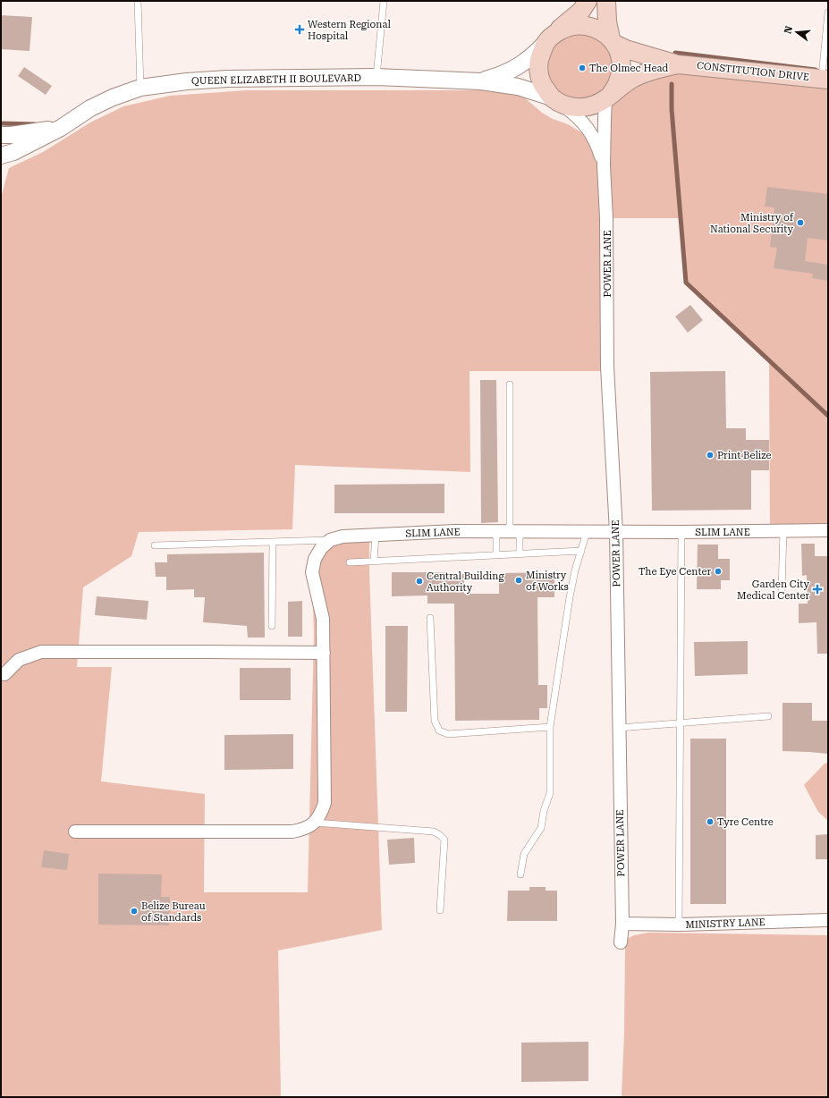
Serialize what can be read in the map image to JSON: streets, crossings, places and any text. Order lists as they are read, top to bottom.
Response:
{
  "streets": {
    "main road": ["CONSTITUTION DRIVE"],
    "street": [
      "QUEEN ELIZABETH II BOULEVARD",
      "POWER LANE",
      "SLIM LANE",
      "MINISTRY LANE"
    ]
  },
  "crossings": [
    ["CONSTITUTION DRIVE", "QUEEN ELIZABETH II BOULEVARD"],
    ["CONSTITUTION DRIVE", "POWER LANE"],
    ["QUEEN ELIZABETH II BOULEVARD", "POWER LANE"],
    ["POWER LANE", "SLIM LANE"],
    ["POWER LANE", "MINISTRY LANE"]
  ],
  "places": {
    "health": ["Western Regional Hospital", "Garden City Medical Center"],
    "other": [
      "The Olmec Head",
      "Ministry of National Security",
      "Print Belize",
      "The Eye Center",
      "Ministry of Works",
      "Central Building Authority",
      "Tyre Centre",
      "Belize Bureau of Standards"
    ]
  },
  "north": "left"
}
